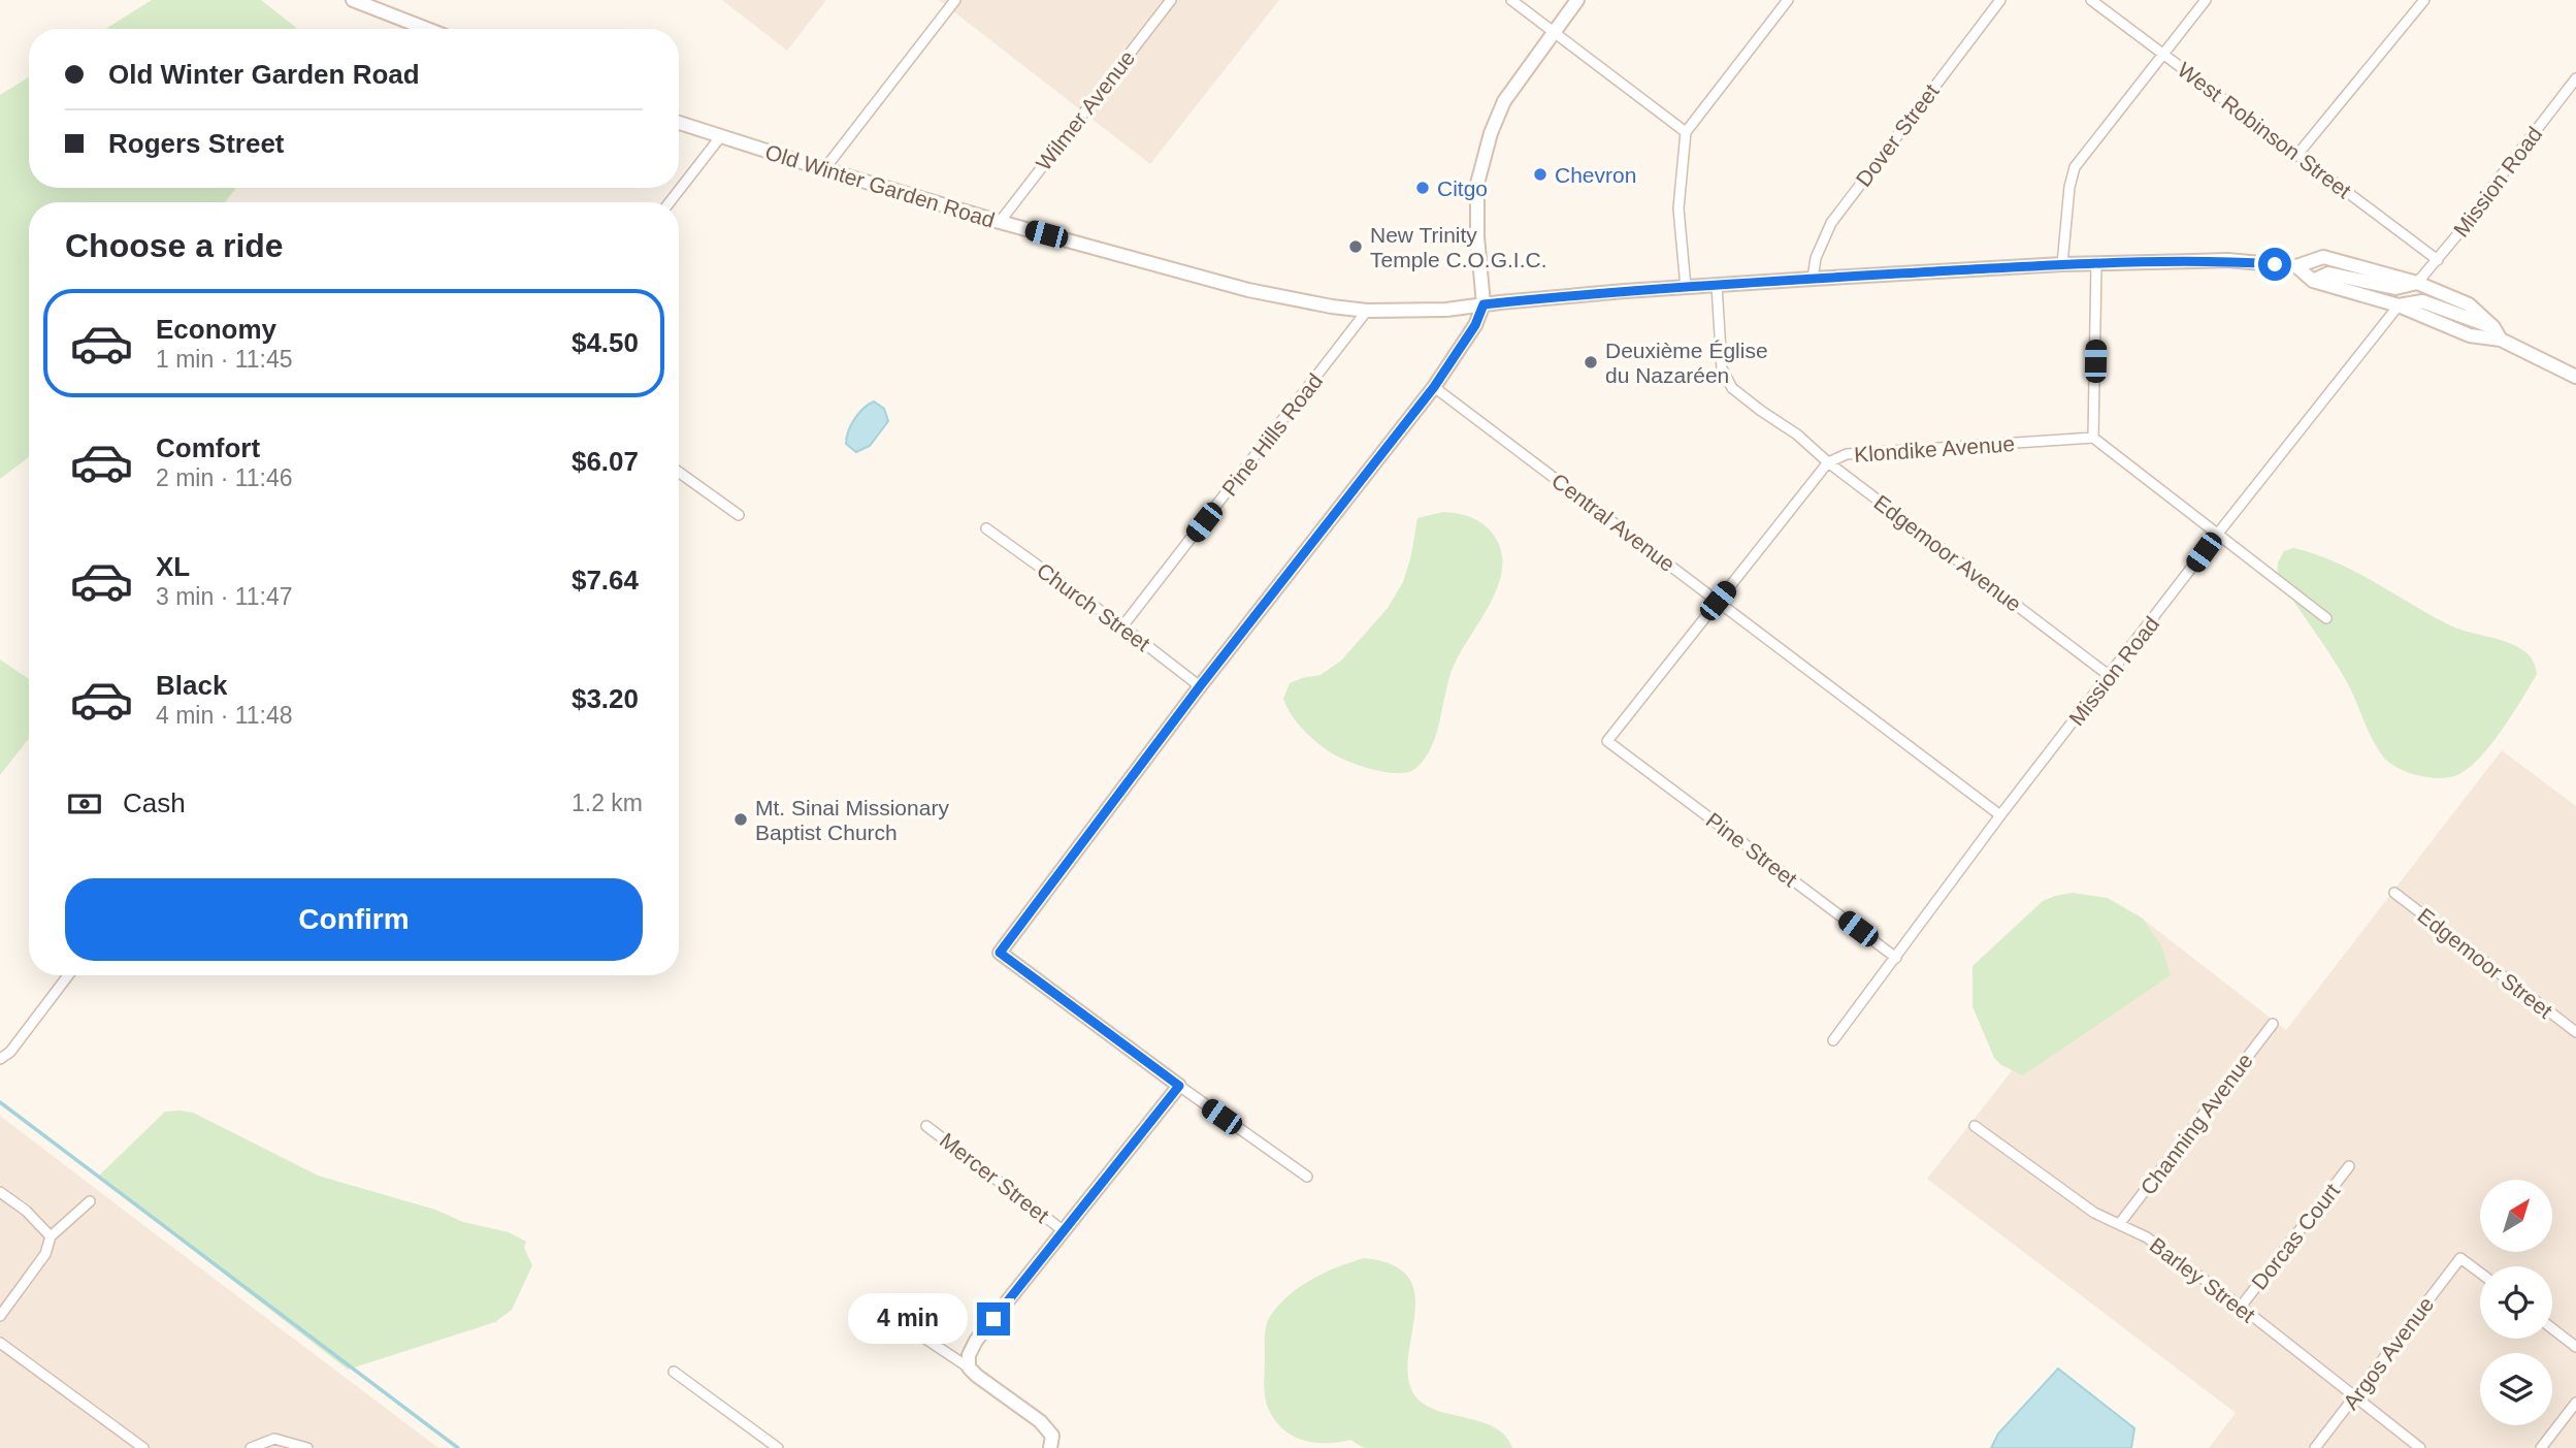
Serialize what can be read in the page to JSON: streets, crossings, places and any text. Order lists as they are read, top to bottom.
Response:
{
  "streets": {
    "main road": ["Old Winter Garden Road"],
    "street": [
      "Wilmer Avenue",
      "West Robinson Street",
      "Dover Street",
      "Mission Road",
      "Pine Hills Road",
      "Klondike Avenue",
      "Central Avenue",
      "Edgemoor Avenue",
      "Church Street",
      "Pine Street",
      "Edgemoor Street",
      "Channing Avenue",
      "Mercer Street",
      "Dorcas Court",
      "Barley Street",
      "Argos Avenue"
    ]
  },
  "crossings": [
    ["Wilmer Avenue", "Old Winter Garden Road"],
    ["West Robinson Street", "Mission Road"],
    ["Dover Street", "Old Winter Garden Road"],
    ["Mission Road", "Old Winter Garden Road"],
    ["Mission Road", "Central Avenue"],
    ["Mission Road", "Edgemoor Avenue"],
    ["Mission Road", "Pine Street"],
    ["Old Winter Garden Road", "Pine Hills Road"],
    ["Old Winter Garden Road", "Edgemoor Avenue"],
    ["Pine Hills Road", "Church Street"],
    ["Klondike Avenue", "Central Avenue"],
    ["Klondike Avenue", "Edgemoor Avenue"],
    ["Klondike Avenue", "Pine Street"],
    ["Channing Avenue", "Barley Street"],
    ["Dorcas Court", "Barley Street"],
    ["Barley Street", "Argos Avenue"]
  ],
  "places": [
    "Chevron",
    "Citgo",
    "New Trinity Temple C.O.G.I.C.",
    "Deuxième Église du Nazaréen",
    "Mt. Sinai Missionary Baptist Church"
  ],
  "north": "top right",
  "page": {
    "banner": ["Old Winter Garden Road", "Rogers Street"],
    "heading": "Choose a ride",
    "list": [
      {
        "name": "Economy",
        "note": "1 min · 11:45",
        "value": "$4.50"
      },
      {
        "name": "Comfort",
        "note": "2 min · 11:46",
        "value": "$6.07"
      },
      {
        "name": "XL",
        "note": "3 min · 11:47",
        "value": "$7.64"
      },
      {
        "name": "Black",
        "note": "4 min · 11:48",
        "value": "$3.20"
      }
    ],
    "pay": ["Cash", "1.2 km"],
    "buttons": "Confirm",
    "bubble": "4 min"
  }
}
